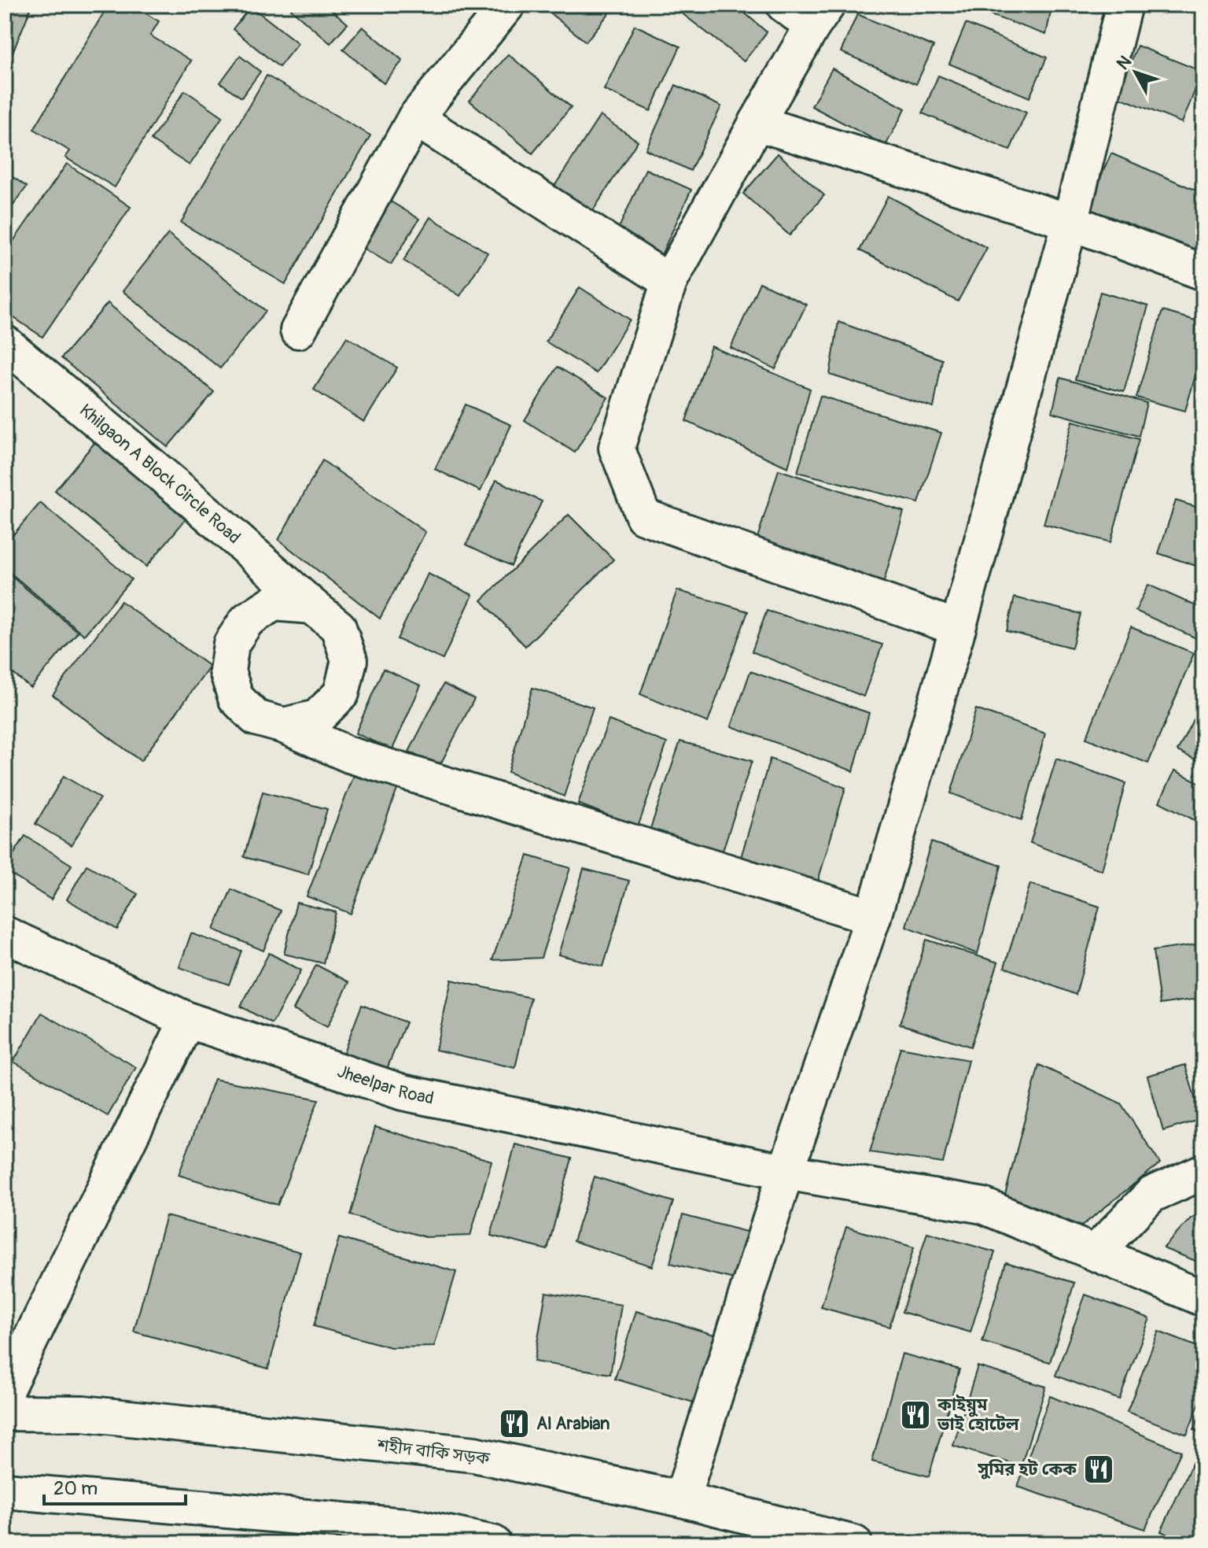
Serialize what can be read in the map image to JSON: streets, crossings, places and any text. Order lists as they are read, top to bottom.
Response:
{
  "streets": {
    "street": ["Khilgaon A Block Circle Road", "Jheelpar Road", "শহীদ বাকি সড়ক"]
  },
  "places": {
    "restaurant": ["কাইয়ুম ভাই হোটেল", "Al Arabian", "সুমির হট কেক"]
  },
  "scale_bar": "20 m",
  "north": "top left"
}
